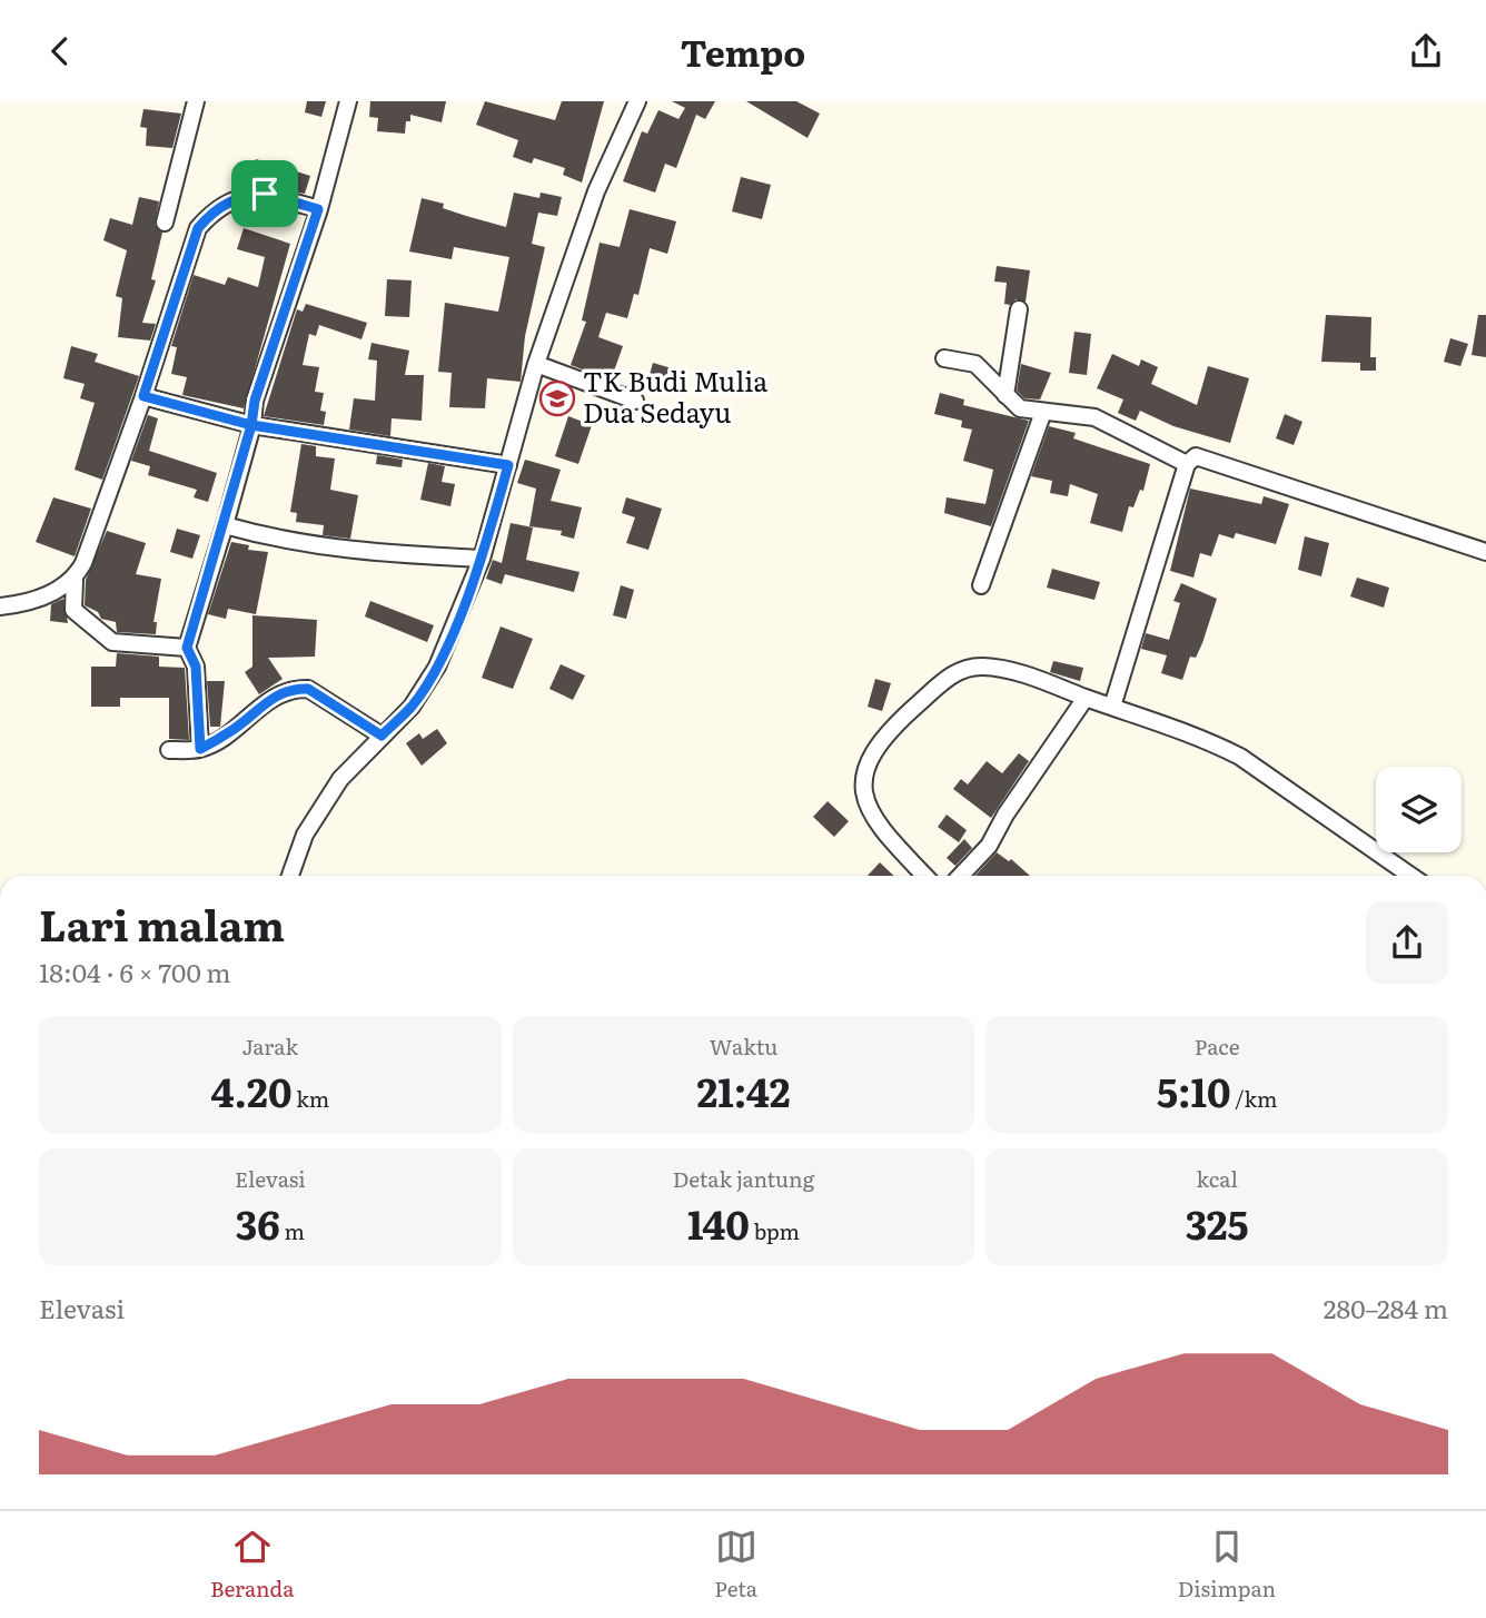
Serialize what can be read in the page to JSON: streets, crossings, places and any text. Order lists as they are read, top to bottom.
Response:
{
  "places": {
    "school or university": ["TK Budi Mulia Dua Sedayu"]
  },
  "page": {
    "header": "Tempo",
    "heading": ["Lari malam", "18:04 · 6 × 700 m"],
    "stats": [
      ["Jarak", "4.20 km"],
      ["Waktu", "21:42"],
      ["Pace", "5:10 /km"],
      ["Elevasi", "36 m"],
      ["Detak jantung", "140 bpm"],
      ["kcal", "325"]
    ],
    "chart": ["Elevasi", "280–284 m"],
    "tabs": ["Beranda", "Peta", "Disimpan"]
  }
}
